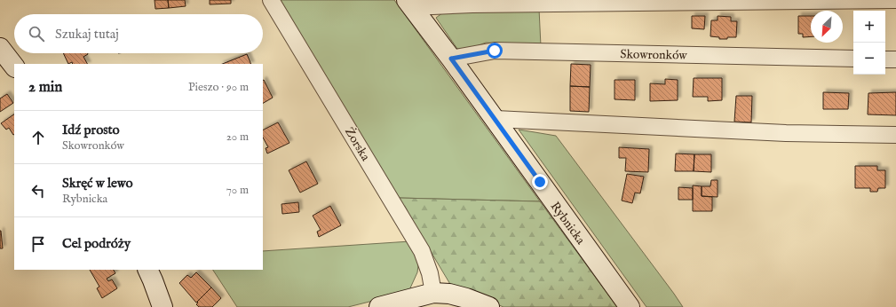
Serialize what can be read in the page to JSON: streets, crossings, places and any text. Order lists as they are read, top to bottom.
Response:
{
  "streets": {
    "main road": ["Rybnicka"],
    "street": ["Skowronków", "Żorska"]
  },
  "crossings": [
    ["Skowronków", "Rybnicka"]
  ],
  "north": "bottom left",
  "page": {
    "map_buttons": ["+", "−"],
    "search": "Szukaj tutaj",
    "heading": ["2 min", "Pieszo · 90 m"],
    "list": [
      ["Idź prosto", "Skowronków", "20 m"],
      ["Skręć w lewo", "Rybnicka", "70 m"],
      "Cel podróży"
    ]
  }
}
